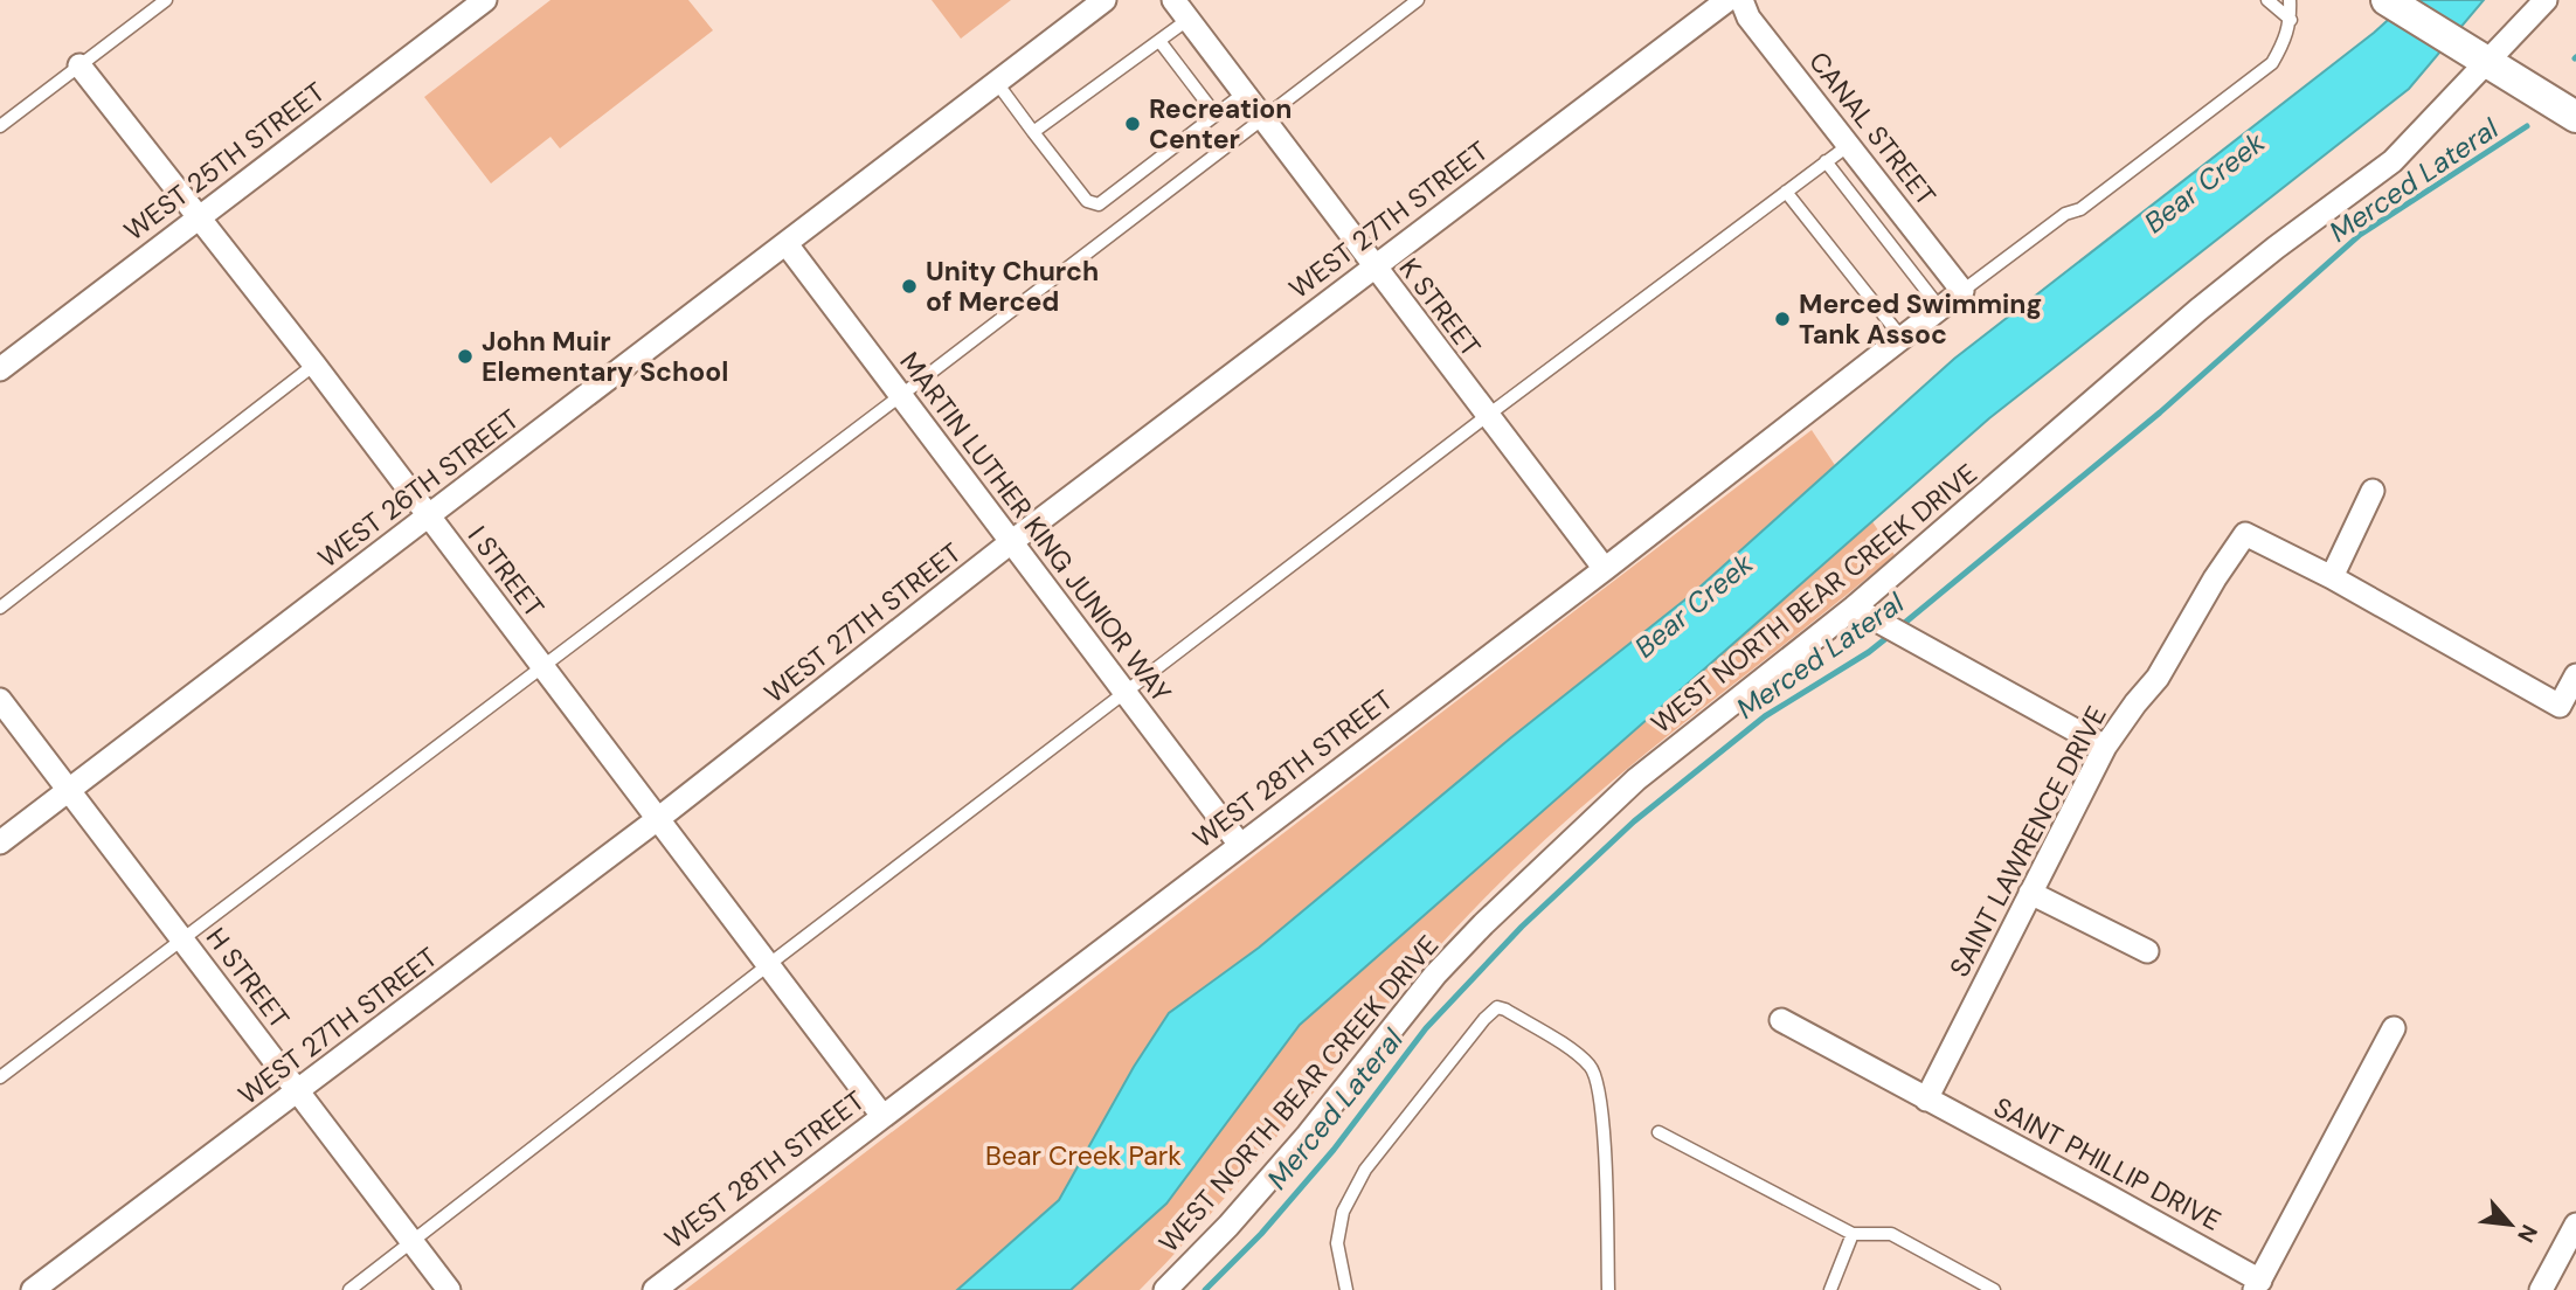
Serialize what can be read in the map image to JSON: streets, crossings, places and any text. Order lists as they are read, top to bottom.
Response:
{
  "streets": {
    "street": [
      "CANAL STREET",
      "WEST 25TH STREET",
      "WEST 27TH STREET",
      "K STREET",
      "WEST 26TH STREET",
      "MARTIN LUTHER KING JUNIOR WAY",
      "I STREET",
      "WEST NORTH BEAR CREEK DRIVE",
      "WEST 28TH STREET",
      "SAINT LAWRENCE DRIVE",
      "H STREET",
      "SAINT PHILLIP DRIVE"
    ]
  },
  "crossings": [
    ["CANAL STREET", "WEST 28TH STREET"],
    ["WEST 25TH STREET", "I STREET"],
    ["WEST 27TH STREET", "K STREET"],
    ["WEST 27TH STREET", "MARTIN LUTHER KING JUNIOR WAY"],
    ["WEST 27TH STREET", "I STREET"],
    ["WEST 27TH STREET", "H STREET"],
    ["K STREET", "WEST 28TH STREET"],
    ["WEST 26TH STREET", "MARTIN LUTHER KING JUNIOR WAY"],
    ["WEST 26TH STREET", "I STREET"],
    ["WEST 26TH STREET", "H STREET"],
    ["MARTIN LUTHER KING JUNIOR WAY", "WEST 28TH STREET"],
    ["I STREET", "WEST 28TH STREET"],
    ["SAINT LAWRENCE DRIVE", "SAINT PHILLIP DRIVE"]
  ],
  "water": ["Merced Lateral", "Bear Creek"],
  "parks": ["Bear Creek Park"],
  "places": [
    "Recreation Center",
    "Unity Church of Merced",
    "Merced Swimming Tank Assoc",
    "John Muir Elementary School"
  ],
  "north": "bottom right"
}
